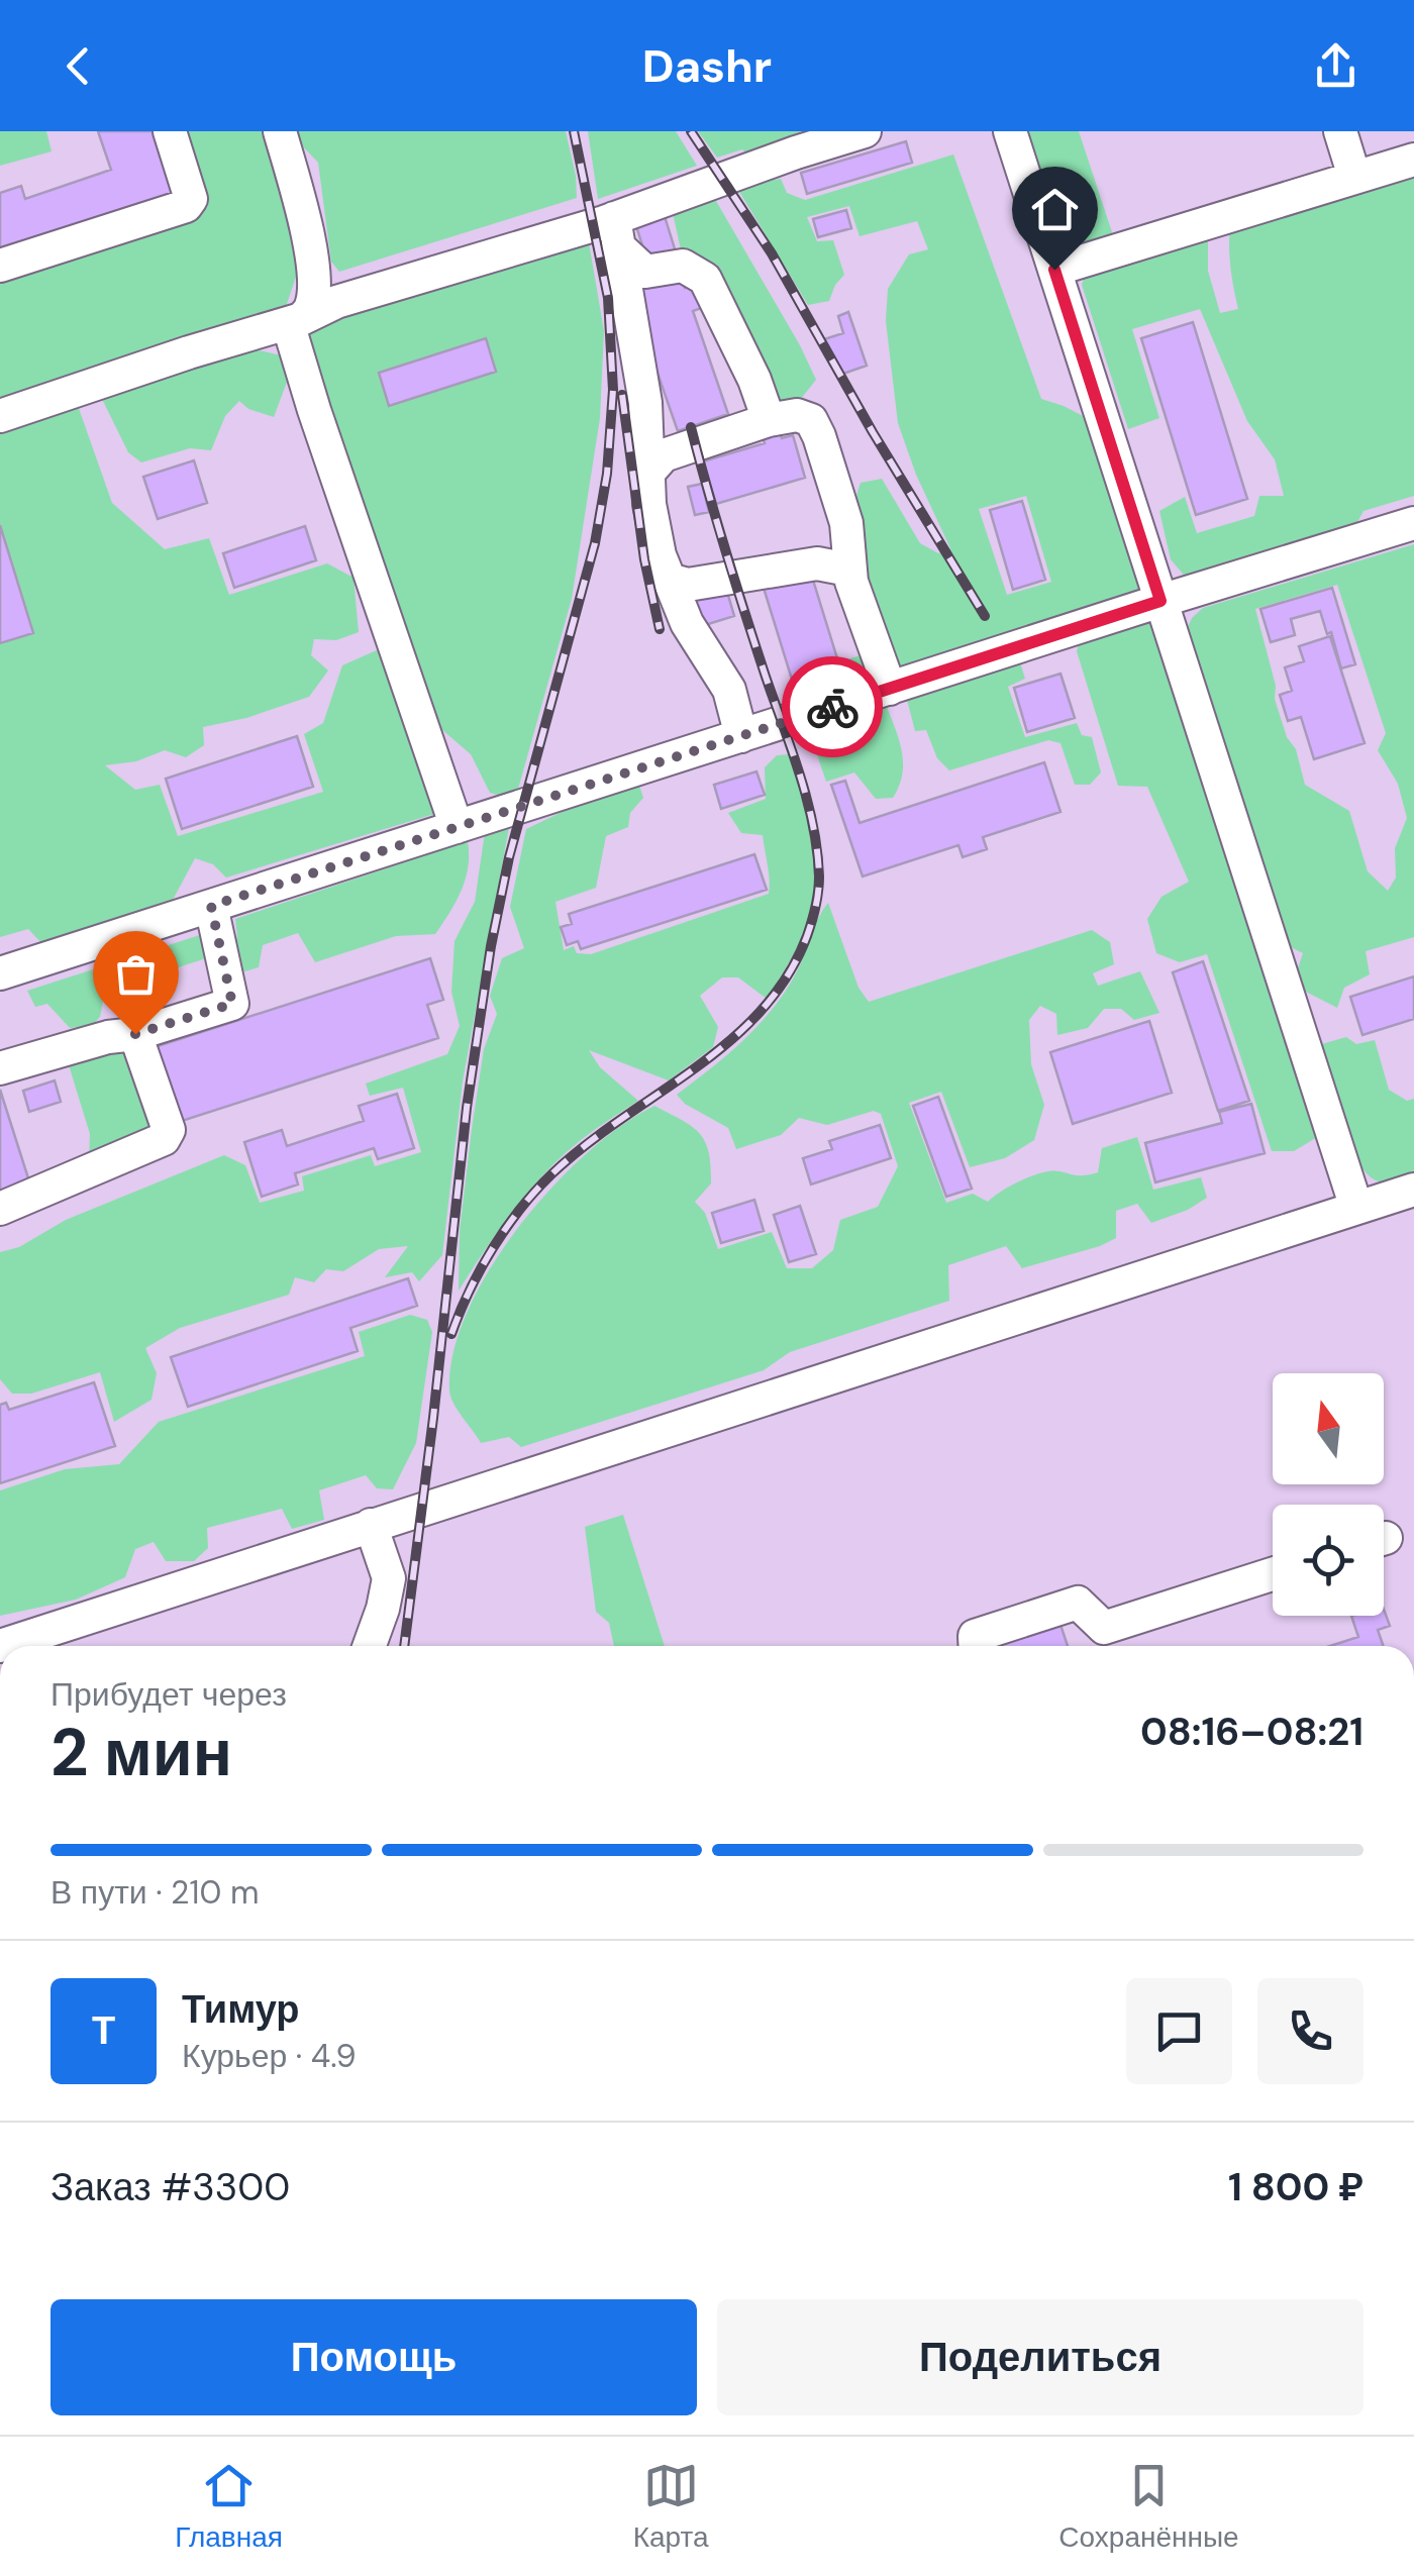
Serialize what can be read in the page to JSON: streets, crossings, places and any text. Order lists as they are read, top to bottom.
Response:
{
  "north": "top",
  "page": {
    "header": "Dashr",
    "heading": ["2 мин", "Прибудет через", "08:16–08:21"],
    "panel": [
      "Тимур",
      "Курьер · 4.9",
      "Заказ #3300",
      "1 800 ₽"
    ],
    "bar": "В пути · 210 m",
    "round": "Т",
    "buttons": ["Помощь", "Поделиться"],
    "tabs": ["Главная", "Карта", "Сохранённые"]
  }
}
